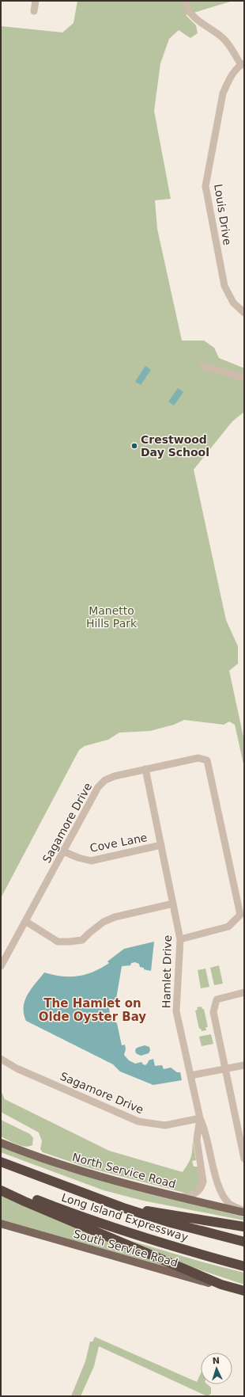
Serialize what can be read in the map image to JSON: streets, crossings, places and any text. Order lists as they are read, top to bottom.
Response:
{
  "streets": {
    "highway": ["Long Island Expressway"],
    "main road": ["North Service Road", "South Service Road"],
    "street": [
      "Louis Drive",
      "Sagamore Drive",
      "Cove Lane",
      "Hamlet Drive"
    ]
  },
  "crossings": [
    ["Sagamore Drive", "Cove Lane"],
    ["Sagamore Drive", "Hamlet Drive"],
    ["Cove Lane", "Hamlet Drive"],
    ["Hamlet Drive", "North Service Road"]
  ],
  "districts": ["The Hamlet on Olde Oyster Bay"],
  "parks": ["Manetto Hills Park"],
  "places": ["Crestwood Day School"],
  "north": "top"
}
